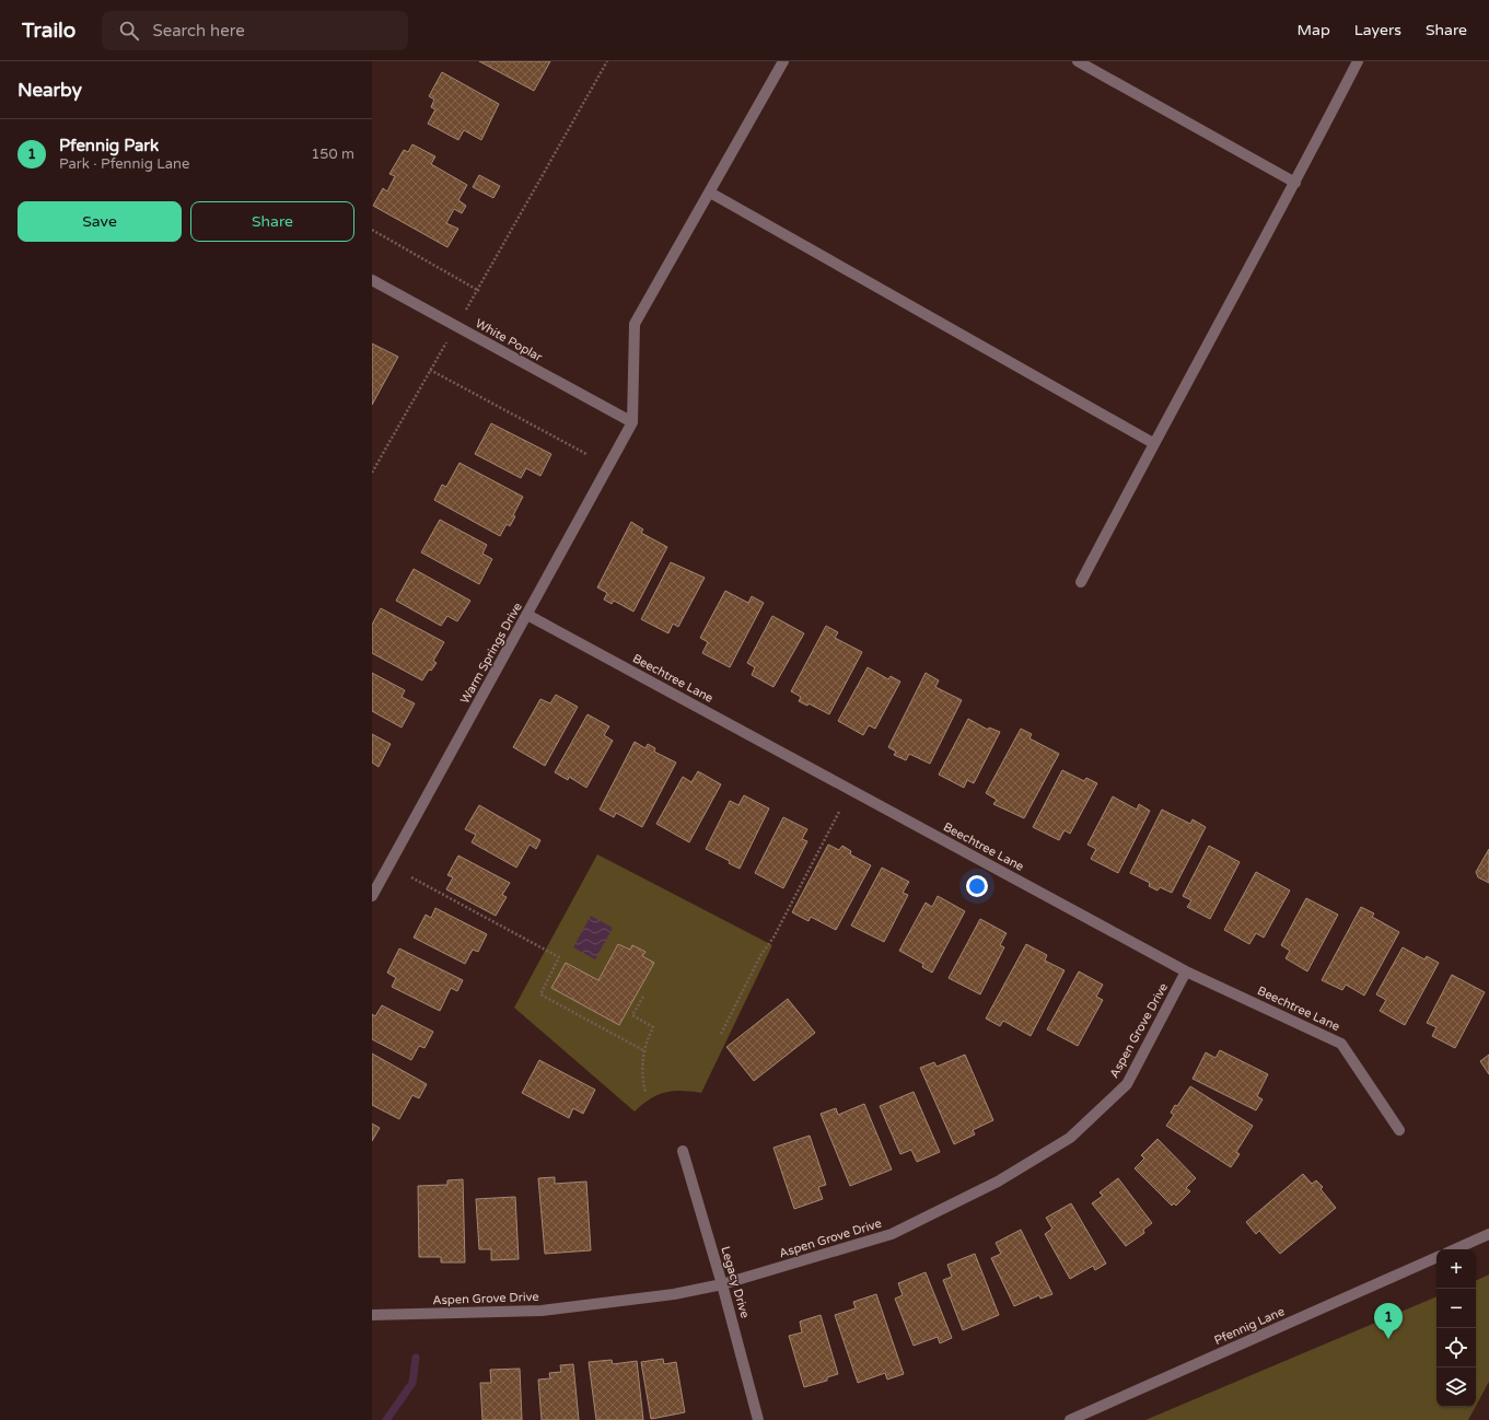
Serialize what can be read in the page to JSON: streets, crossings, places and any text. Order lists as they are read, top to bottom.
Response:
{
  "streets": {
    "street": [
      "White Poplar",
      "Warm Springs Drive",
      "Beechtree Lane",
      "Aspen Grove Drive",
      "Legacy Drive",
      "Pfennig Lane"
    ]
  },
  "crossings": [
    ["White Poplar", "Warm Springs Drive"],
    ["Warm Springs Drive", "Beechtree Lane"],
    ["Beechtree Lane", "Aspen Grove Drive"],
    ["Aspen Grove Drive", "Legacy Drive"]
  ],
  "page": {
    "header": "Trailo",
    "search": "Search here",
    "nav": ["Map", "Layers", "Share"],
    "heading": "Nearby",
    "list": [
      {
        "mark": "1",
        "name": "Pfennig Park",
        "note": "Park · Pfennig Lane",
        "value": "150 m"
      }
    ],
    "buttons": ["Save", "Share"],
    "map_buttons": ["+", "−"],
    "pins": "1"
  }
}
